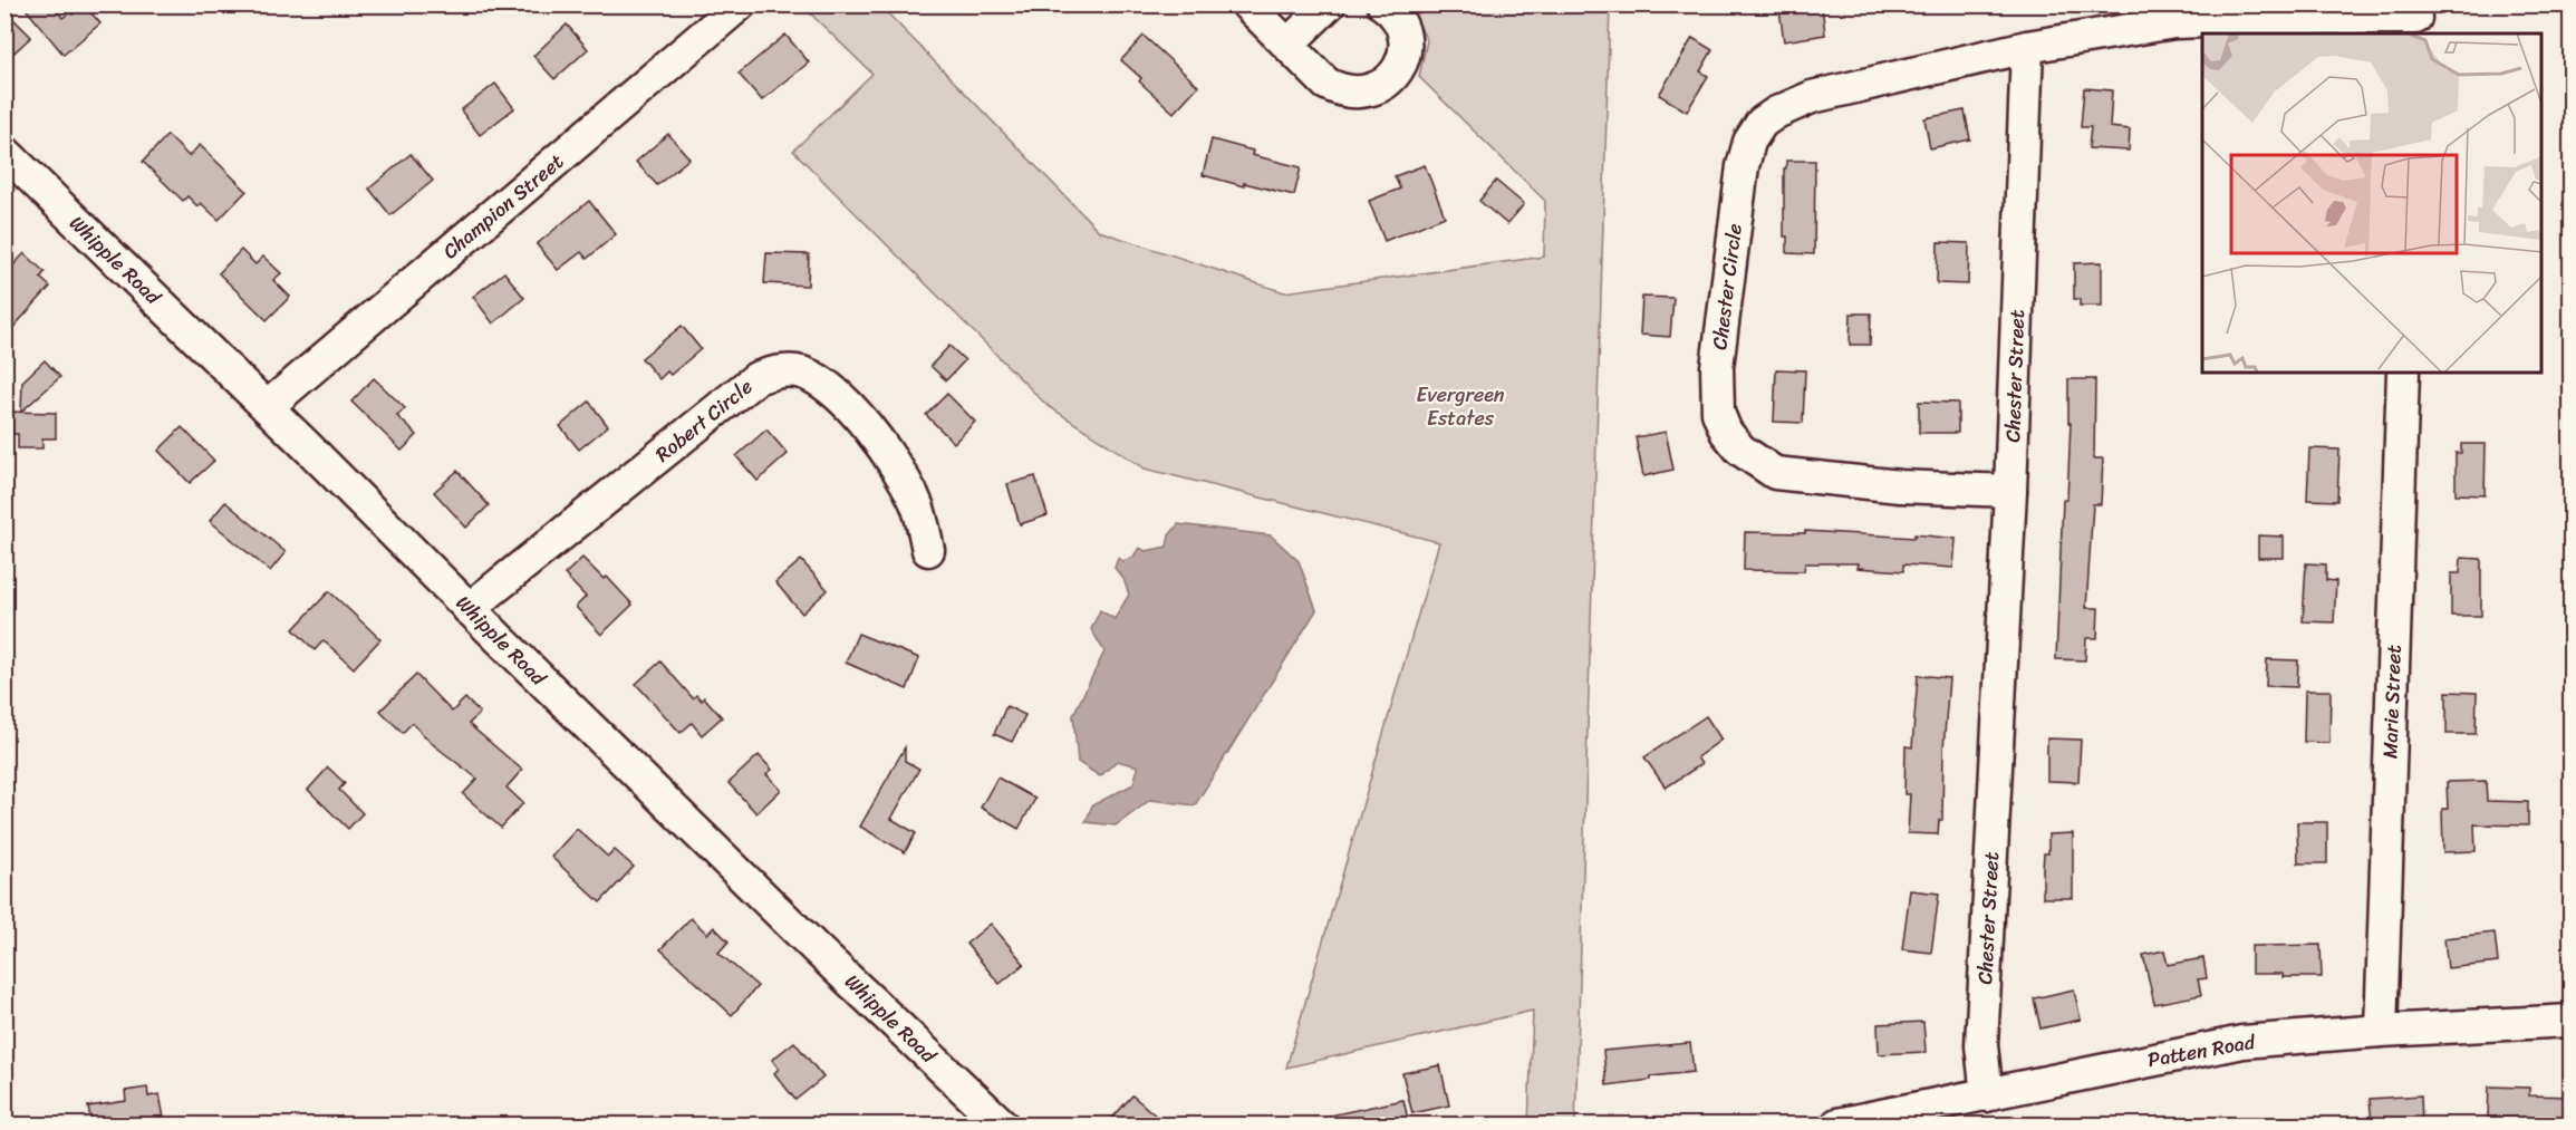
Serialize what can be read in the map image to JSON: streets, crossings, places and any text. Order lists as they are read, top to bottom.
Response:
{
  "streets": {
    "street": [
      "Champion Street",
      "Whipple Road",
      "Chester Circle",
      "Chester Street",
      "Robert Circle",
      "Marie Street",
      "Patten Road"
    ]
  },
  "crossings": [
    ["Champion Street", "Whipple Road"],
    ["Whipple Road", "Robert Circle"],
    ["Chester Circle", "Chester Street"],
    ["Chester Street", "Patten Road"],
    ["Marie Street", "Patten Road"]
  ],
  "parks": ["Evergreen Estates"]
}
